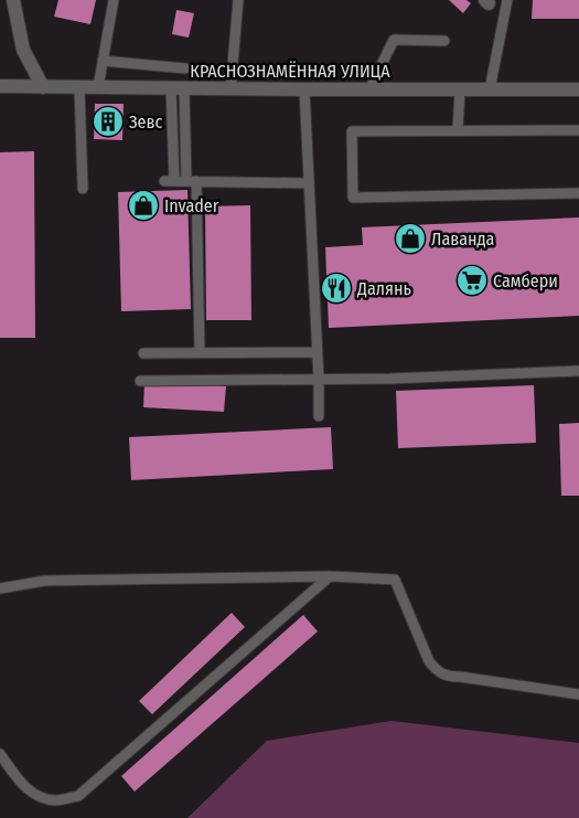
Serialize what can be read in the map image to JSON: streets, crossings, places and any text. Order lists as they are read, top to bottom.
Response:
{
  "streets": {
    "street": ["КРАСНОЗНАМЁННАЯ УЛИЦА"]
  },
  "places": {
    "building": ["Зевс"],
    "shop": ["Invader", "Лаванда"],
    "supermarket": ["Самбери"],
    "restaurant": ["Далянь"]
  }
}
